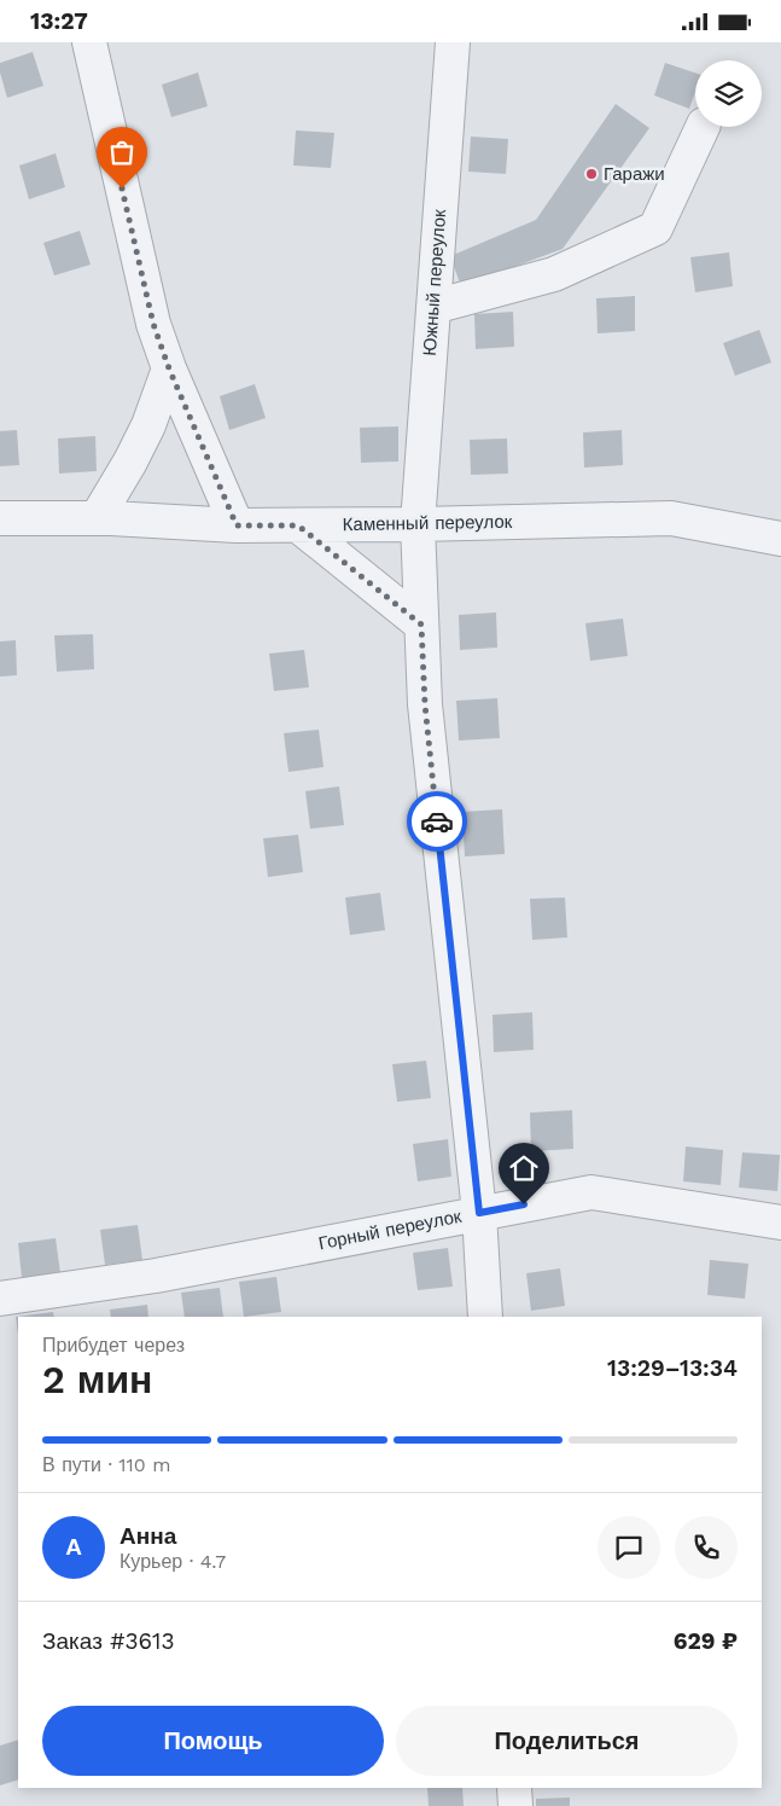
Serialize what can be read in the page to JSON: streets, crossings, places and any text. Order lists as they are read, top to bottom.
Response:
{
  "streets": {
    "street": ["Южный переулок", "Каменный переулок", "Горный переулок"]
  },
  "crossings": [
    ["Южный переулок", "Каменный переулок"],
    ["Южный переулок", "Горный переулок"]
  ],
  "places": ["Гаражи"],
  "page": {
    "status": "13:27",
    "heading": ["2 мин", "Прибудет через", "13:29–13:34"],
    "panel": [
      "Анна",
      "Курьер · 4.7",
      "Заказ #3613",
      "629 ₽"
    ],
    "bar": "В пути · 110 m",
    "round": "А",
    "buttons": ["Помощь", "Поделиться"]
  }
}
